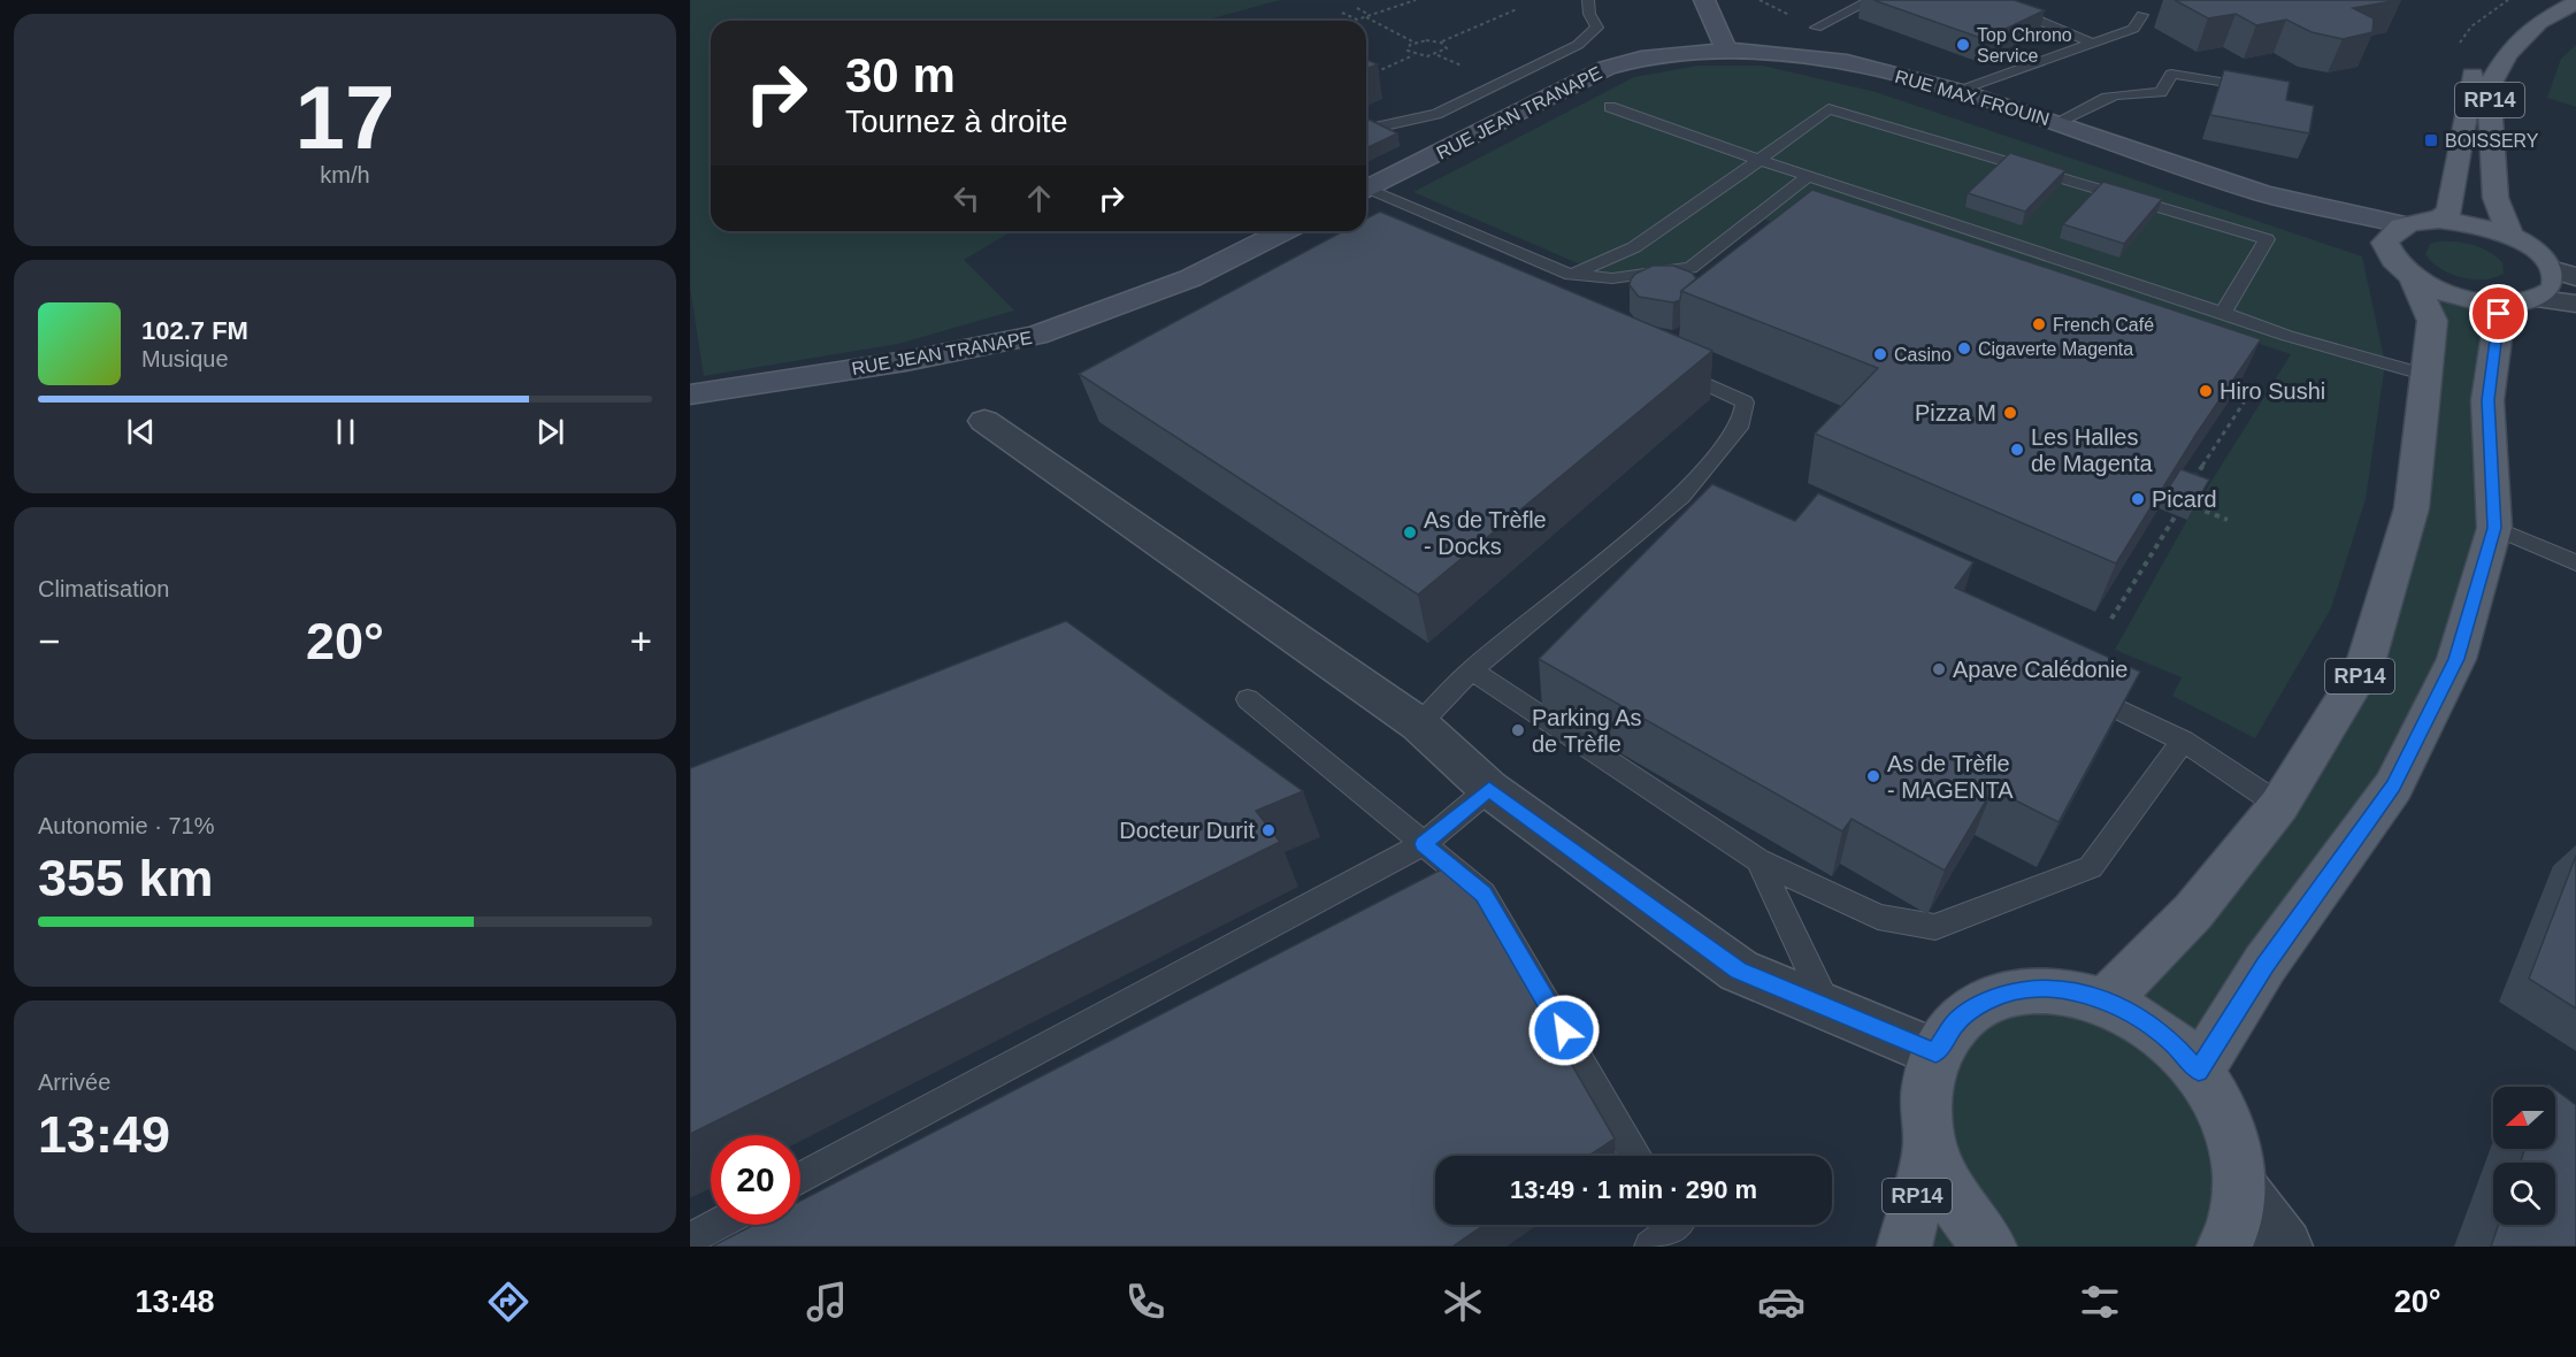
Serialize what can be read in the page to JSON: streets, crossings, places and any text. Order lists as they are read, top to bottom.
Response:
{
  "streets": {
    "main road": ["RUE MAX FROUIN", "RP14", "RUE JEAN TRANAPE"]
  },
  "crossings": [
    ["RUE MAX FROUIN", "RP14"],
    ["RUE MAX FROUIN", "RUE JEAN TRANAPE"]
  ],
  "places": {
    "other": [
      "Top Chrono Service",
      "French Café",
      "Cigaverte Magenta",
      "Casino",
      "Hiro Sushi",
      "Pizza M",
      "Les Halles de Magenta",
      "Picard",
      "As de Trèfle - Docks",
      "Apave Calédonie",
      "Parking As de Trèfle",
      "As de Trèfle - MAGENTA",
      "Docteur Durit"
    ],
    "transit": ["BOISSERY"]
  },
  "north": "left",
  "page": {
    "tile": [
      ["17", "km/h"],
      "Climatisation",
      ["Autonomie · 71%", "355 km"],
      ["Arrivée", "13:49"]
    ],
    "turn": ["30 m", "Tournez à droite"],
    "song": ["102.7 FM", "Musique"],
    "heat": ["−", "20°", "+"],
    "limit": "20",
    "trip": "13:49 · 1 min · 290 m",
    "tabs": ["13:48", "20°"]
  }
}
